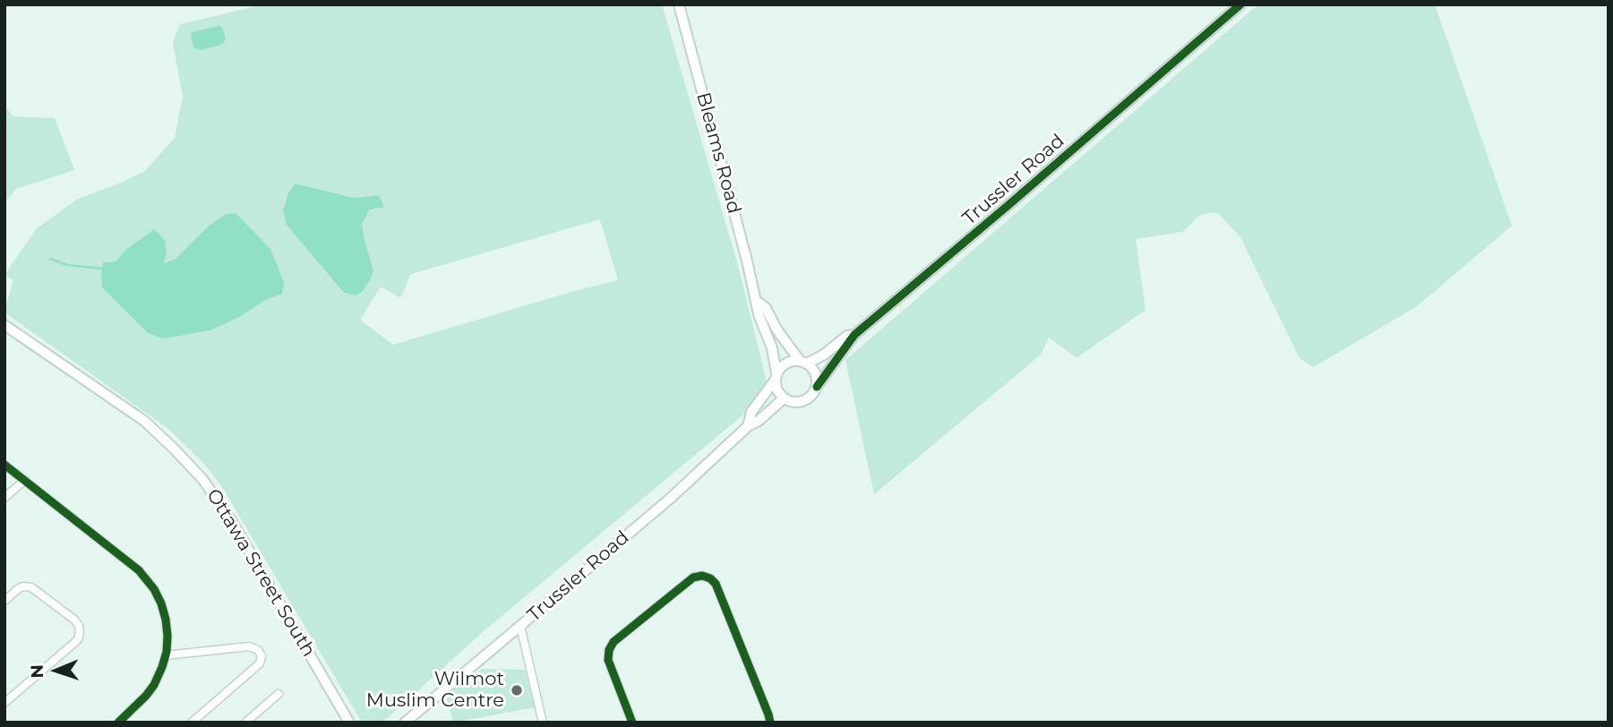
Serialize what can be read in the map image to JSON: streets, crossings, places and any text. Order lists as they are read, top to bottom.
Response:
{
  "streets": {
    "main road": ["Bleams Road", "Trussler Road", "Ottawa Street South"]
  },
  "crossings": [
    ["Bleams Road", "Trussler Road"]
  ],
  "places": ["Wilmot Muslim Centre"],
  "north": "left"
}
